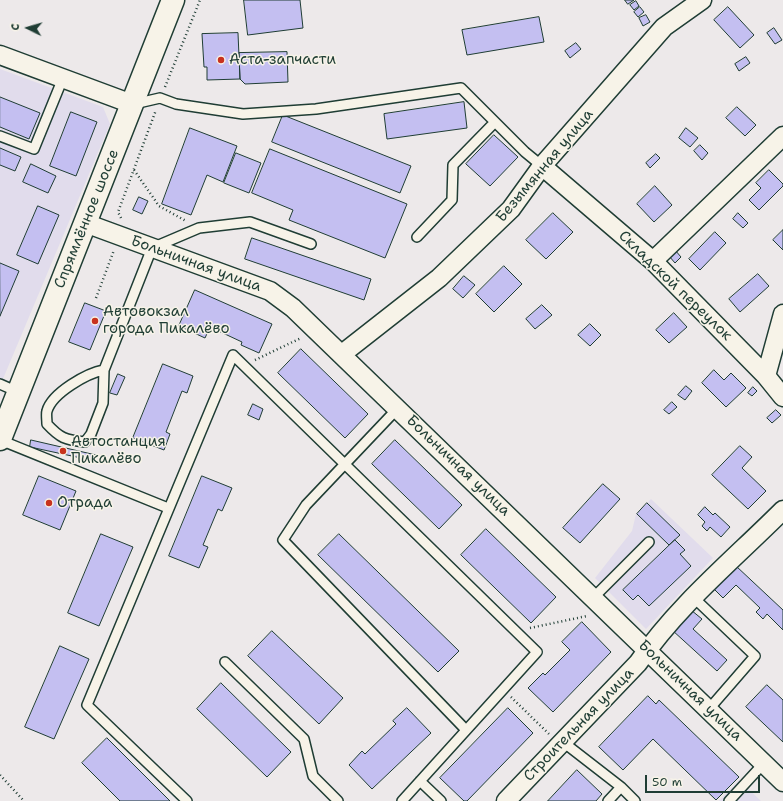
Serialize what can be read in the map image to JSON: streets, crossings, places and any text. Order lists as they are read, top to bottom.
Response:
{
  "streets": {
    "main road": ["Спрямлённое шоссе"],
    "street": [
      "Безымянная улица",
      "Больничная улица",
      "Складской переулок",
      "Строительная улица"
    ]
  },
  "crossings": [
    ["Безымянная улица", "Больничная улица"],
    ["Безымянная улица", "Складской переулок"],
    ["Спрямлённое шоссе", "Больничная улица"],
    ["Больничная улица", "Строительная улица"]
  ],
  "places": [
    "Аста-запчасти",
    "Автовокзал города Пикалёво",
    "Автостанция Пикалёво",
    "Отрада"
  ],
  "scale_bar": "50 m",
  "north": "left"
}
